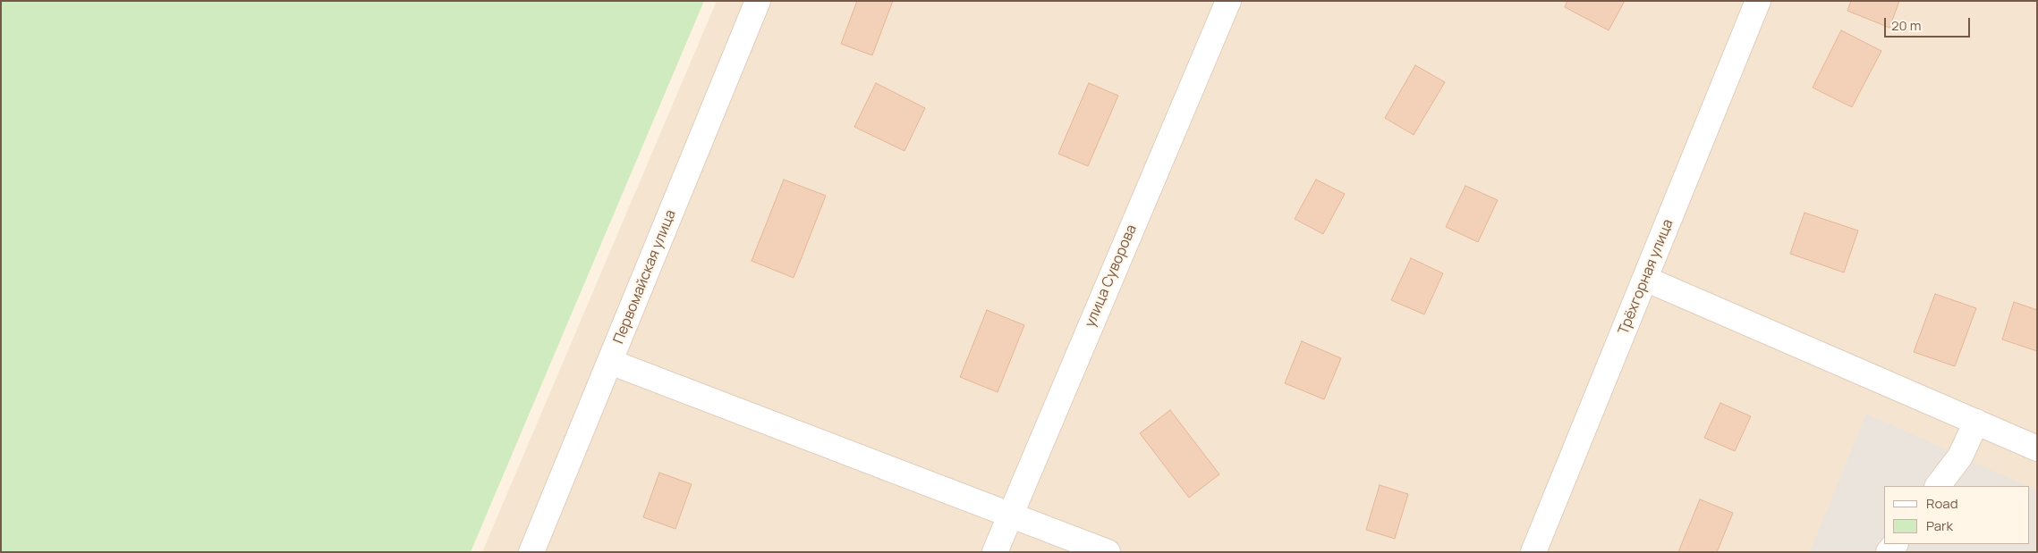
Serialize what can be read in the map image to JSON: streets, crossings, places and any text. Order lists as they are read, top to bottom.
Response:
{
  "streets": {
    "street": ["улица Суворова", "Первомайская улица", "Трёхгорная улица"]
  },
  "legend": ["Road", "Park"],
  "scale_bar": "20 m"
}
